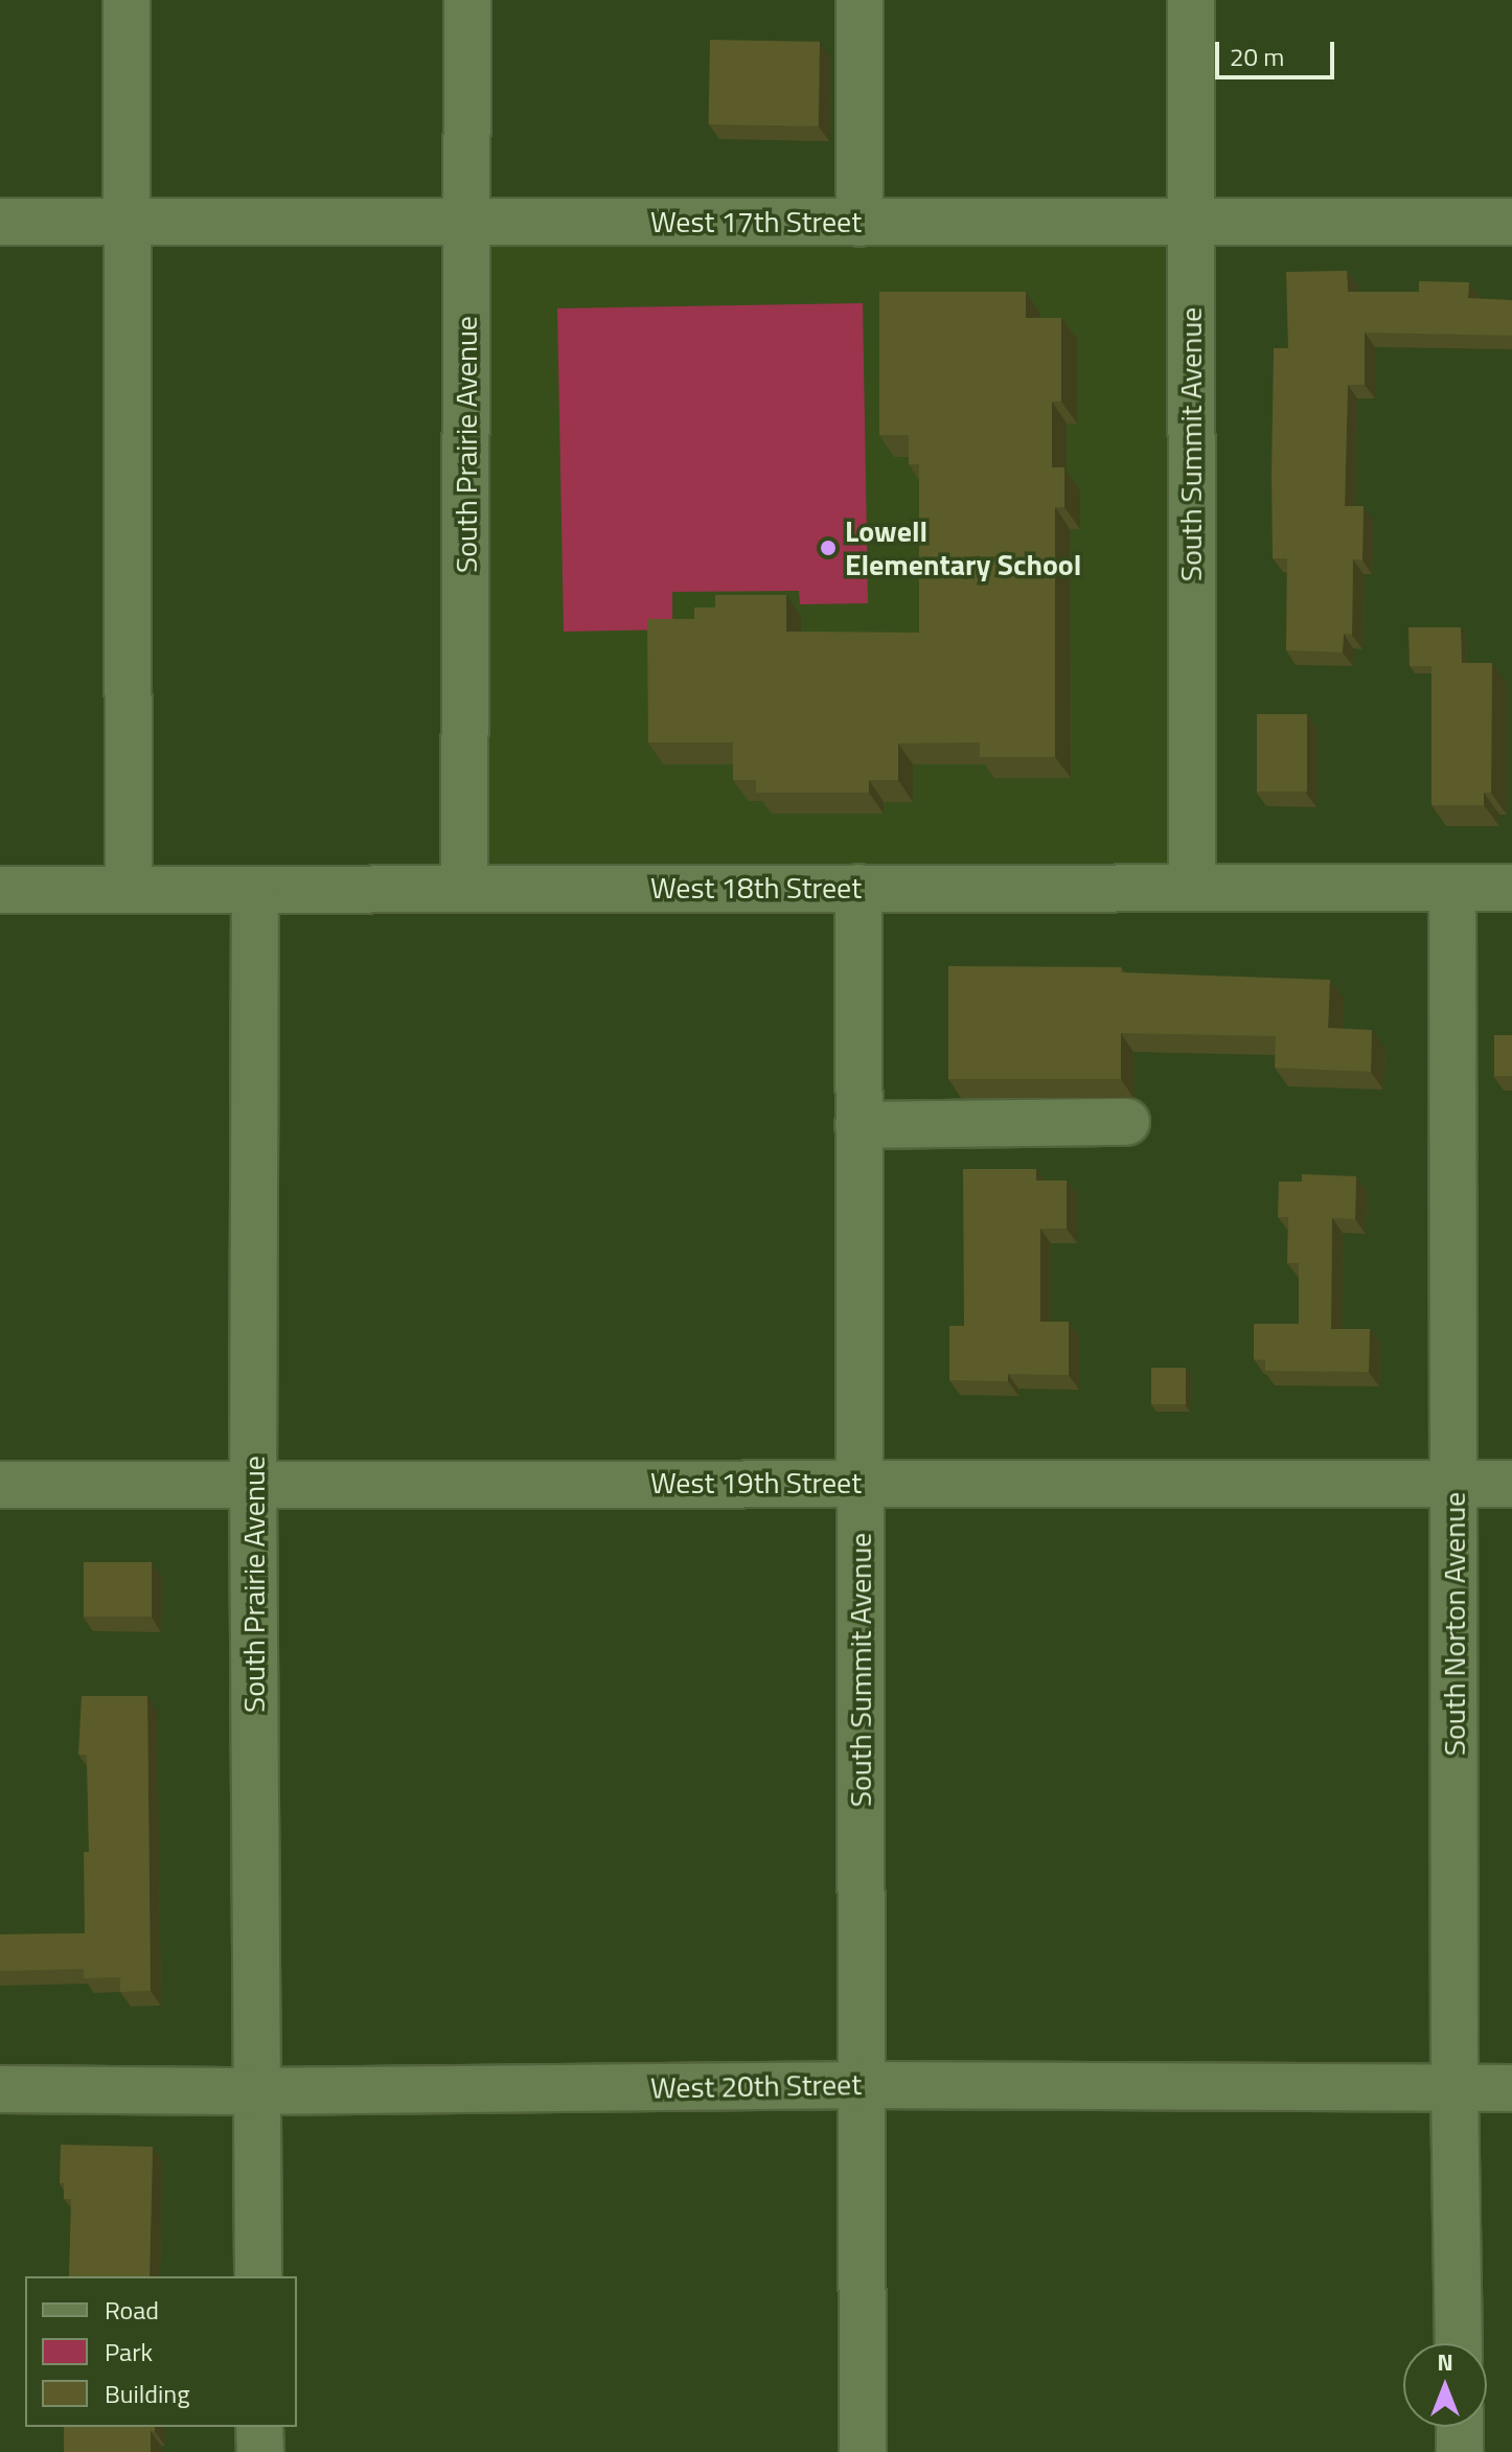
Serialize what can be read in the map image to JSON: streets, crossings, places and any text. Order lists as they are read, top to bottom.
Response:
{
  "streets": {
    "street": [
      "West 17th Street",
      "South Prairie Avenue",
      "South Summit Avenue",
      "West 18th Street",
      "West 19th Street",
      "South Norton Avenue",
      "West 20th Street"
    ]
  },
  "crossings": [
    ["West 17th Street", "South Prairie Avenue"],
    ["West 17th Street", "South Summit Avenue"],
    ["South Prairie Avenue", "West 18th Street"],
    ["South Prairie Avenue", "West 19th Street"],
    ["South Prairie Avenue", "West 20th Street"],
    ["South Summit Avenue", "West 18th Street"],
    ["South Summit Avenue", "West 19th Street"],
    ["South Summit Avenue", "West 20th Street"],
    ["West 18th Street", "South Norton Avenue"],
    ["West 19th Street", "South Norton Avenue"],
    ["South Norton Avenue", "West 20th Street"]
  ],
  "places": ["Lowell Elementary School"],
  "legend": ["Road", "Park", "Building"],
  "scale_bar": "20 m",
  "north": "top"
}
